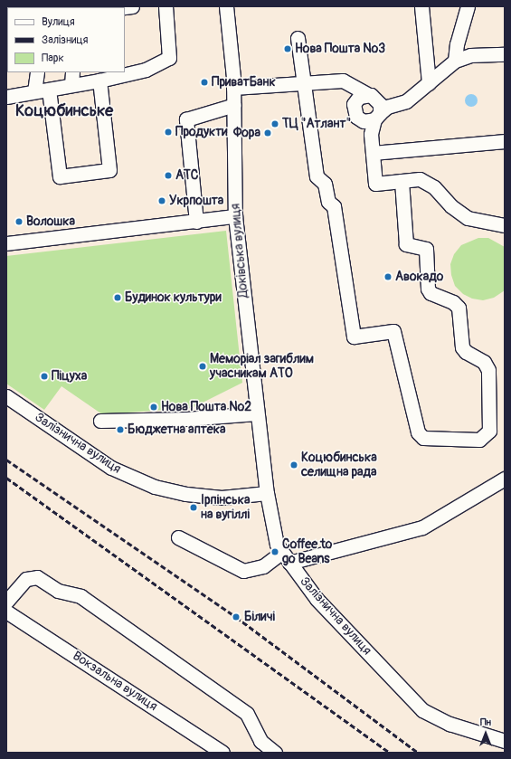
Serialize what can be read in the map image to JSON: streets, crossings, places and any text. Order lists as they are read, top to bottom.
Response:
{
  "streets": {
    "street": ["Доківська вулиця", "Залізнична вулиця", "Вокзальна вулиця"]
  },
  "crossings": [
    ["Доківська вулиця", "Залізнична вулиця"]
  ],
  "districts": ["Коцюбинське"],
  "places": [
    "Нова Пошта №3",
    "ПриватБанк",
    "ТЦ \"Атлант\"",
    "Продукти",
    "Фора",
    "АТС",
    "Укрпошта",
    "Волошка",
    "Авокадо",
    "Будинок культури",
    "Меморіал загиблим учасникам АТО",
    "Піцуха",
    "Нова Пошта №2",
    "Бюджетна аптека",
    "Коцюбинська селищна рада",
    "Ірпінська на вугіллі",
    "Coffee to go Beans",
    "Біличі"
  ],
  "legend": ["Вулиця", "Залізниця", "Парк"],
  "north": "top"
}
